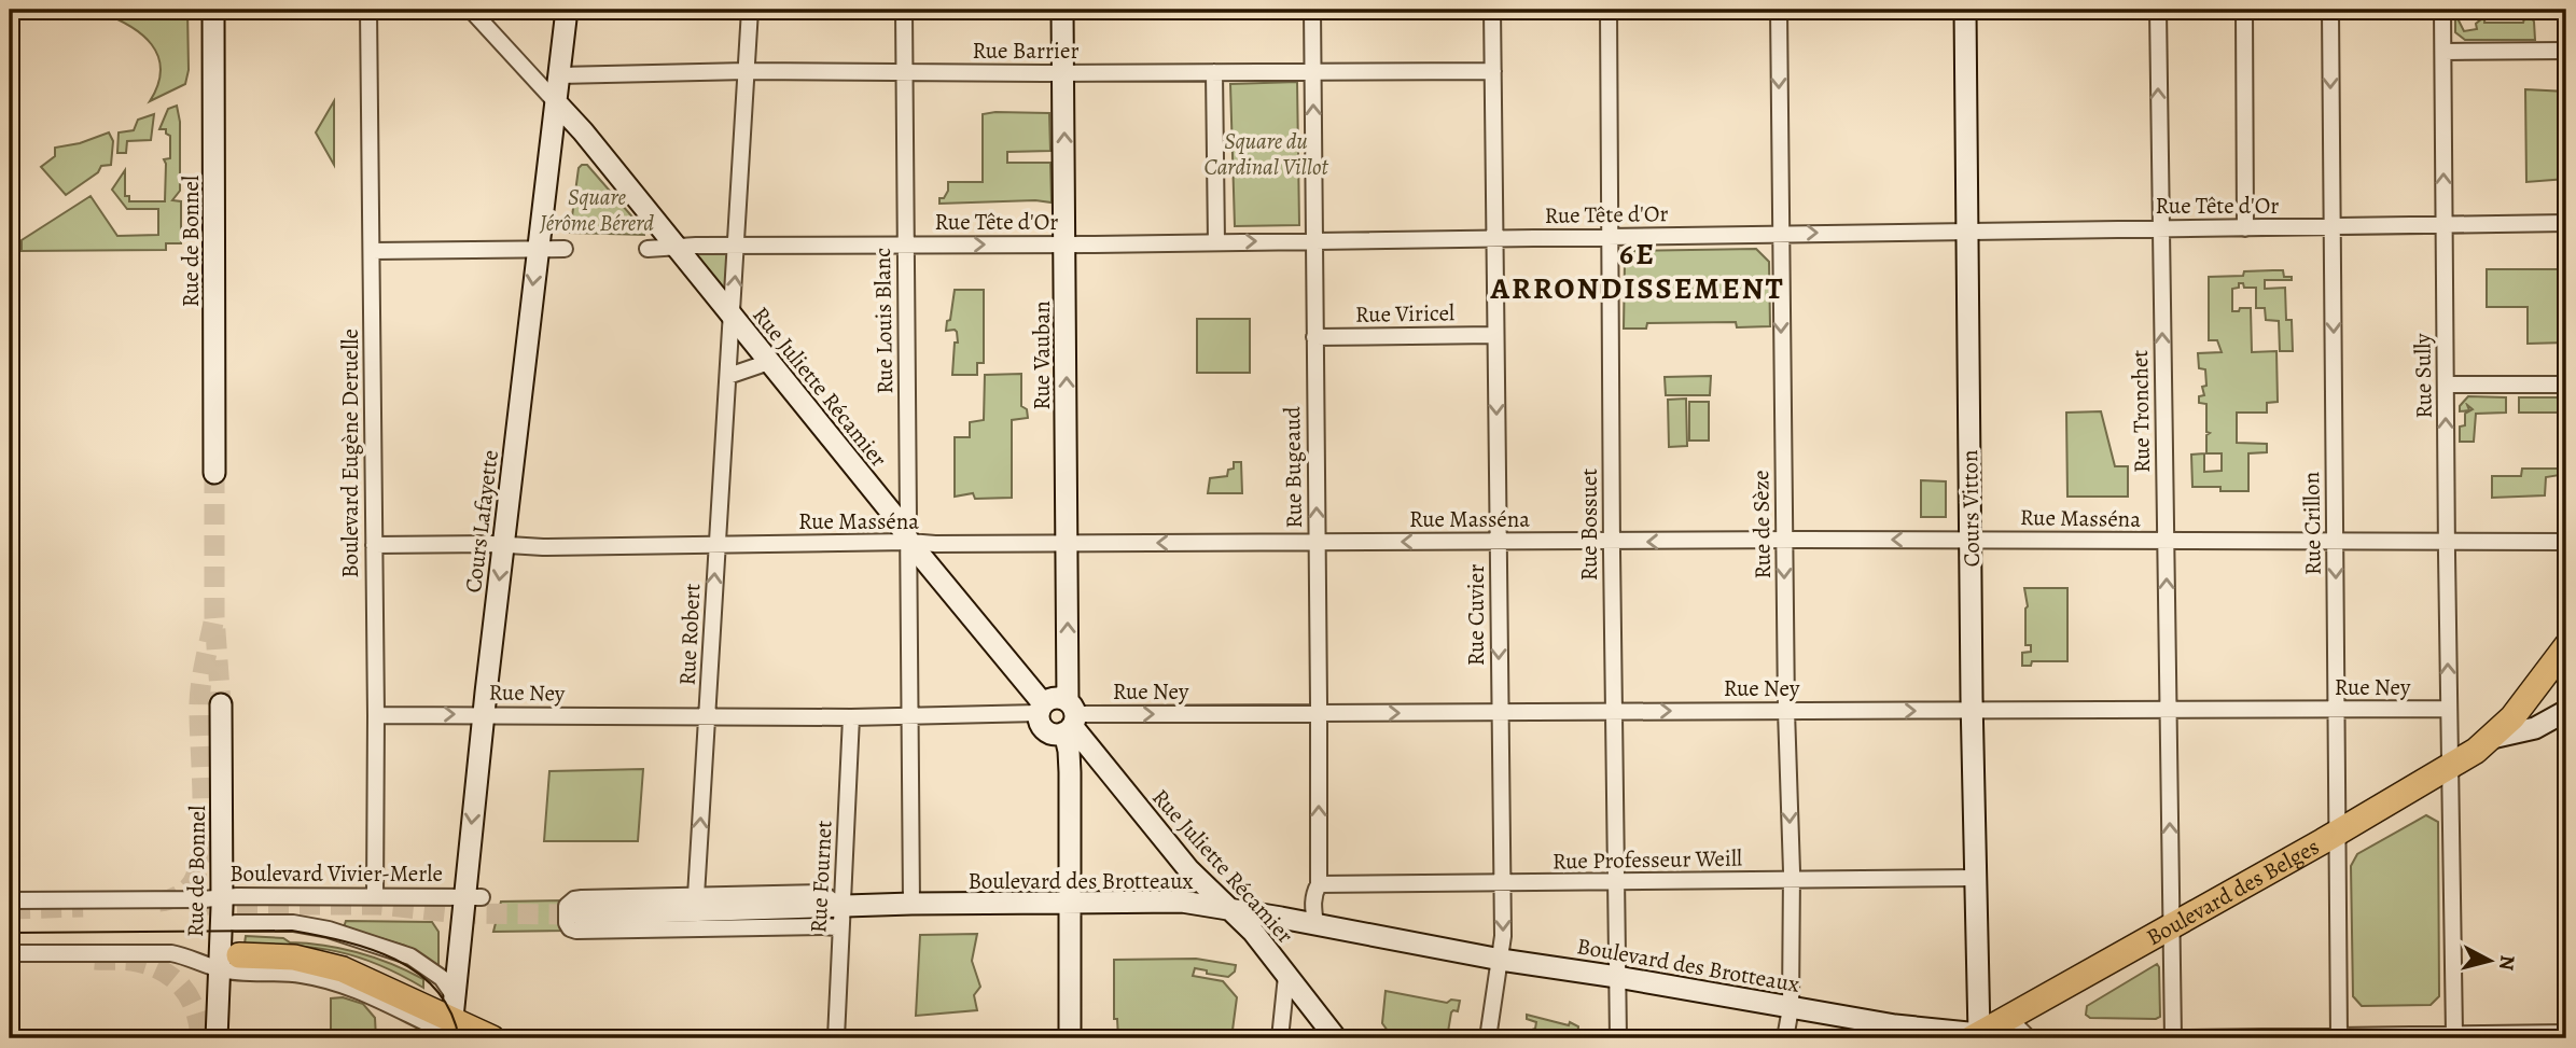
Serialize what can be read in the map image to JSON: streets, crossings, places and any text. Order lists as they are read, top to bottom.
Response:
{
  "streets": {
    "main road": [
      "Rue de Bonnel",
      "Rue Vauban",
      "Rue Juliette Récamier",
      "Cours Vitton",
      "Cours Lafayette",
      "Boulevard des Brotteaux",
      "Boulevard des Belges"
    ],
    "street": [
      "Rue Barrier",
      "Rue Tête d'Or",
      "Rue Viricel",
      "Rue Louis Blanc",
      "Rue Sully",
      "Rue Tronchet",
      "Boulevard Eugène Deruelle",
      "Rue Bugeaud",
      "Rue Masséna",
      "Rue Crillon",
      "Rue Bossuet",
      "Rue de Sèze",
      "Rue Cuvier",
      "Rue Robert",
      "Rue Ney",
      "Rue Professeur Weill",
      "Boulevard Vivier-Merle",
      "Rue Fournet"
    ]
  },
  "crossings": [
    ["Rue Barrier", "Rue Louis Blanc"],
    ["Rue Barrier", "Rue Vauban"],
    ["Rue Barrier", "Rue Bugeaud"],
    ["Rue Barrier", "Cours Lafayette"],
    ["Rue Barrier", "Rue Cuvier"],
    ["Rue Barrier", "Rue Robert"],
    ["Rue Tête d'Or", "Rue Louis Blanc"],
    ["Rue Tête d'Or", "Rue Vauban"],
    ["Rue Tête d'Or", "Rue Sully"],
    ["Rue Tête d'Or", "Rue Juliette Récamier"],
    ["Rue Tête d'Or", "Rue Tronchet"],
    ["Rue Tête d'Or", "Rue Bugeaud"],
    ["Rue Tête d'Or", "Cours Vitton"],
    ["Rue Tête d'Or", "Rue Crillon"],
    ["Rue Tête d'Or", "Rue Bossuet"],
    ["Rue Tête d'Or", "Rue de Sèze"],
    ["Rue Tête d'Or", "Rue Cuvier"],
    ["Rue Tête d'Or", "Rue Robert"],
    ["Rue de Bonnel", "Boulevard Vivier-Merle"],
    ["Rue Viricel", "Rue Bugeaud"],
    ["Rue Viricel", "Rue Cuvier"],
    ["Rue Louis Blanc", "Rue Juliette Récamier"],
    ["Rue Louis Blanc", "Rue Masséna"],
    ["Rue Louis Blanc", "Rue Ney"],
    ["Rue Louis Blanc", "Boulevard des Brotteaux"],
    ["Rue Vauban", "Rue Juliette Récamier"],
    ["Rue Vauban", "Rue Masséna"],
    ["Rue Vauban", "Rue Ney"],
    ["Rue Vauban", "Boulevard des Brotteaux"],
    ["Rue Sully", "Rue Masséna"],
    ["Rue Sully", "Rue Ney"],
    ["Rue Sully", "Boulevard des Belges"],
    ["Rue Juliette Récamier", "Rue Masséna"],
    ["Rue Juliette Récamier", "Cours Lafayette"],
    ["Rue Juliette Récamier", "Rue Robert"],
    ["Rue Juliette Récamier", "Rue Ney"],
    ["Rue Juliette Récamier", "Boulevard des Brotteaux"],
    ["Rue Tronchet", "Rue Masséna"],
    ["Rue Tronchet", "Rue Ney"],
    ["Rue Tronchet", "Boulevard des Belges"],
    ["Boulevard Eugène Deruelle", "Rue Masséna"],
    ["Boulevard Eugène Deruelle", "Rue Ney"],
    ["Boulevard Eugène Deruelle", "Boulevard Vivier-Merle"],
    ["Rue Bugeaud", "Rue Masséna"],
    ["Rue Bugeaud", "Rue Ney"],
    ["Rue Bugeaud", "Rue Professeur Weill"],
    ["Rue Bugeaud", "Boulevard des Brotteaux"],
    ["Cours Vitton", "Rue Masséna"],
    ["Cours Vitton", "Rue Ney"],
    ["Cours Vitton", "Rue Professeur Weill"],
    ["Cours Vitton", "Boulevard des Brotteaux"],
    ["Cours Vitton", "Boulevard des Belges"],
    ["Rue Masséna", "Cours Lafayette"],
    ["Rue Masséna", "Rue Crillon"],
    ["Rue Masséna", "Rue Bossuet"],
    ["Rue Masséna", "Rue de Sèze"],
    ["Rue Masséna", "Rue Cuvier"],
    ["Rue Masséna", "Rue Robert"],
    ["Cours Lafayette", "Rue Ney"],
    ["Cours Lafayette", "Boulevard Vivier-Merle"],
    ["Rue Crillon", "Rue Ney"],
    ["Rue Crillon", "Boulevard des Belges"],
    ["Rue Bossuet", "Rue Ney"],
    ["Rue Bossuet", "Rue Professeur Weill"],
    ["Rue Bossuet", "Boulevard des Brotteaux"],
    ["Rue de Sèze", "Rue Ney"],
    ["Rue de Sèze", "Rue Professeur Weill"],
    ["Rue de Sèze", "Boulevard des Brotteaux"],
    ["Rue Cuvier", "Rue Ney"],
    ["Rue Cuvier", "Rue Professeur Weill"],
    ["Rue Cuvier", "Boulevard des Brotteaux"],
    ["Rue Robert", "Rue Ney"],
    ["Rue Robert", "Boulevard des Brotteaux"],
    ["Rue Ney", "Rue Fournet"],
    ["Rue Fournet", "Boulevard des Brotteaux"],
    ["Boulevard des Brotteaux", "Boulevard des Belges"]
  ],
  "one_way": [
    "Rue Vauban",
    "Rue Sully",
    "Rue Tronchet",
    "Rue Masséna",
    "Cours Lafayette",
    "Rue de Sèze",
    "Rue Cuvier",
    "Rue Robert",
    "Rue Ney"
  ],
  "districts": ["6E ARRONDISSEMENT"],
  "parks": ["Square du Cardinal Villot", "Square Jérôme Bérerd"],
  "north": "right"
}
